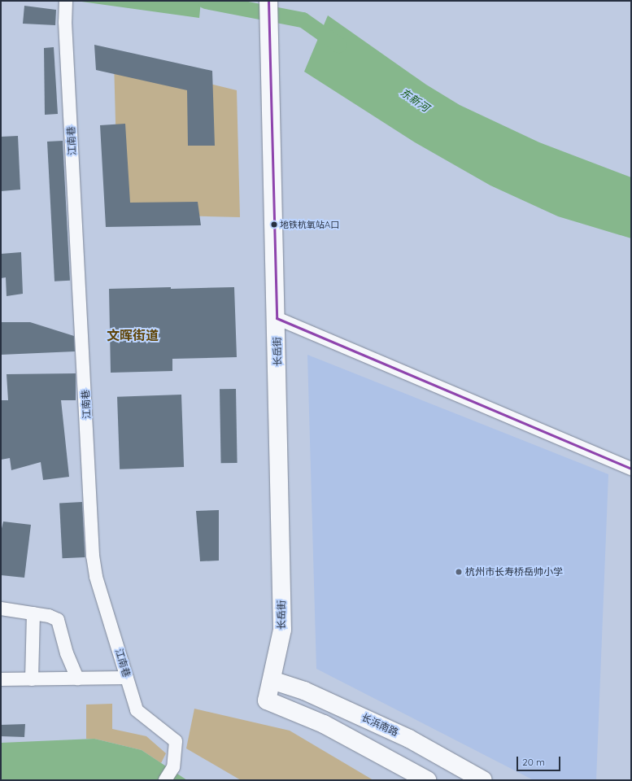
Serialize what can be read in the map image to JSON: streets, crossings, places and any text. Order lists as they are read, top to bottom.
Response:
{
  "streets": {
    "street": ["江南巷", "长岳街", "长浜南路"]
  },
  "crossings": [
    ["长岳街", "长浜南路"]
  ],
  "districts": ["文晖街道"],
  "water": ["东新河"],
  "places": ["地铁杭氧站A口", "杭州市长寿桥岳帅小学"],
  "scale_bar": "20 m"
}
